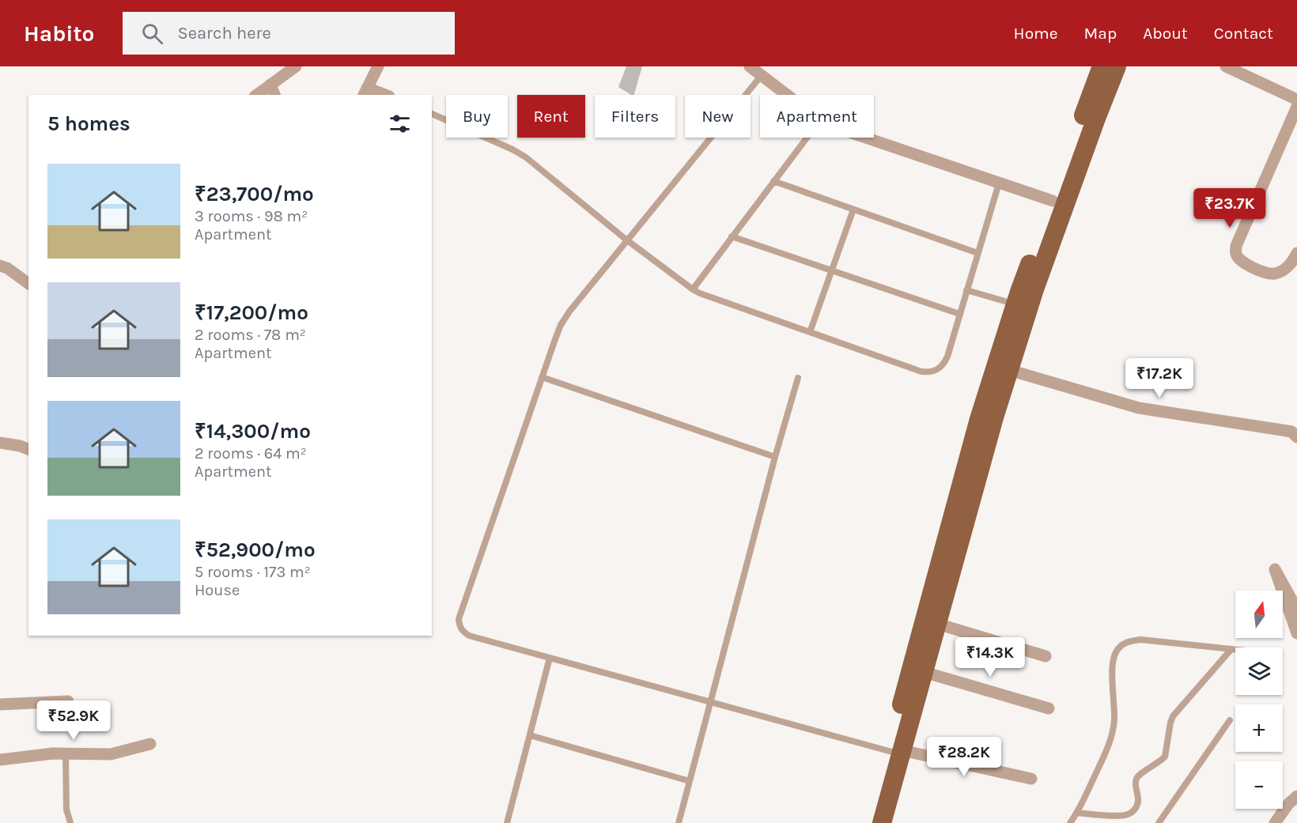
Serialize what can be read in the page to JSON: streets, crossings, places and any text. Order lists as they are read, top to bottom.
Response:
{
  "north": "top",
  "page": {
    "header": "Habito",
    "search": "Search here",
    "nav": [
      "Home",
      "Map",
      "About",
      "Contact"
    ],
    "chip": [
      "Buy",
      "Rent",
      "Filters",
      "New",
      "Apartment"
    ],
    "heading": "5 homes",
    "list": [
      {
        "name": "₹23,700/mo",
        "note": "3 rooms · 98 m² · Apartment"
      },
      {
        "name": "₹17,200/mo",
        "note": "2 rooms · 78 m² · Apartment"
      },
      {
        "name": "₹14,300/mo",
        "note": "2 rooms · 64 m² · Apartment"
      },
      {
        "name": "₹52,900/mo",
        "note": "5 rooms · 173 m² · House"
      }
    ],
    "price": [
      "₹23.7K",
      "₹17.2K",
      "₹14.3K",
      "₹52.9K",
      "₹28.2K"
    ],
    "map_buttons": ["+", "−"]
  }
}
